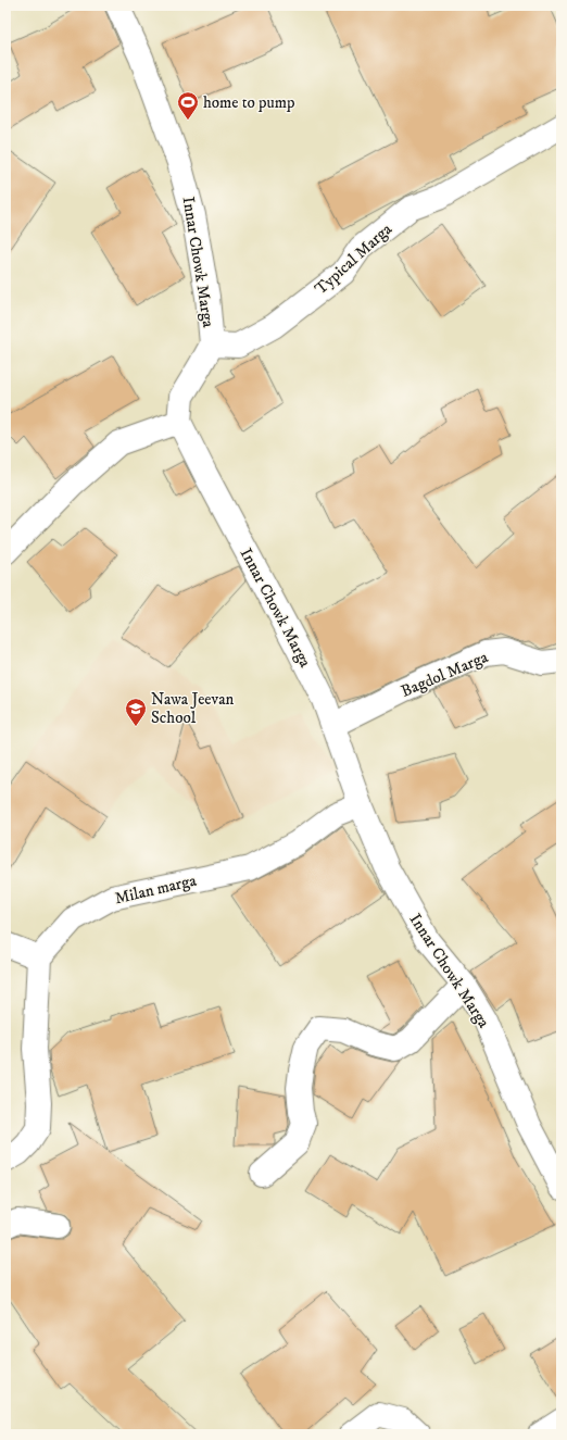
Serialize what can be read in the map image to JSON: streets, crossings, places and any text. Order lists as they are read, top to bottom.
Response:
{
  "streets": {
    "street": [
      "Typical Marga",
      "Innar Chowk Marga",
      "Bagdol Marga",
      "Milan marga"
    ]
  },
  "crossings": [
    ["Typical Marga", "Innar Chowk Marga"],
    ["Innar Chowk Marga", "Bagdol Marga"],
    ["Innar Chowk Marga", "Milan marga"]
  ],
  "places": {
    "sports": ["home to pump"],
    "school or university": ["Nawa Jeevan School"]
  }
}
